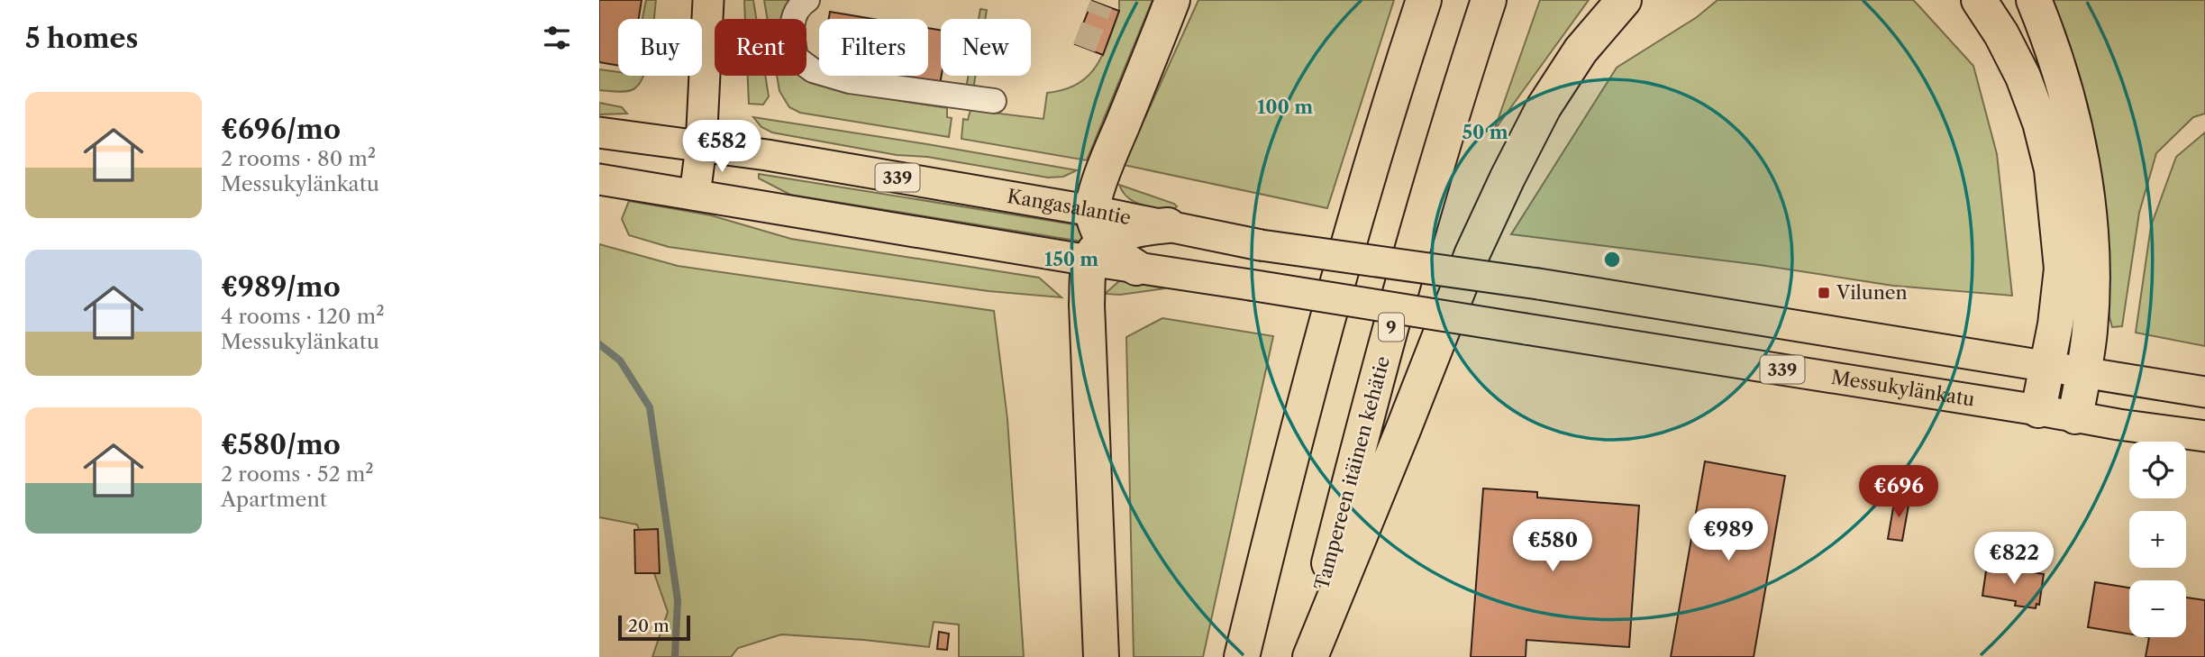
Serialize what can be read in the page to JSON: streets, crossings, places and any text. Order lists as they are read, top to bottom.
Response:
{
  "streets": {
    "highway": ["9", "Tampereen itäinen kehätie"],
    "main road": ["339", "Kangasalantie", "Messukylänkatu"]
  },
  "places": {
    "transit": ["Vilunen"]
  },
  "scale_bar": "20 m",
  "page": {
    "heading": "5 homes",
    "chip": [
      "Buy",
      "Rent",
      "Filters",
      "New"
    ],
    "list": [
      {
        "name": "€696/mo",
        "note": "2 rooms · 80 m² · Messukylänkatu"
      },
      {
        "name": "€989/mo",
        "note": "4 rooms · 120 m² · Messukylänkatu"
      },
      {
        "name": "€580/mo",
        "note": "2 rooms · 52 m² · Apartment"
      }
    ],
    "price": [
      "€582",
      "€696",
      "€989",
      "€580",
      "€822"
    ],
    "map_buttons": ["+", "−"],
    "scale": "20 m"
  },
  "rings": ["100 m", "50 m", "150 m"]
}
